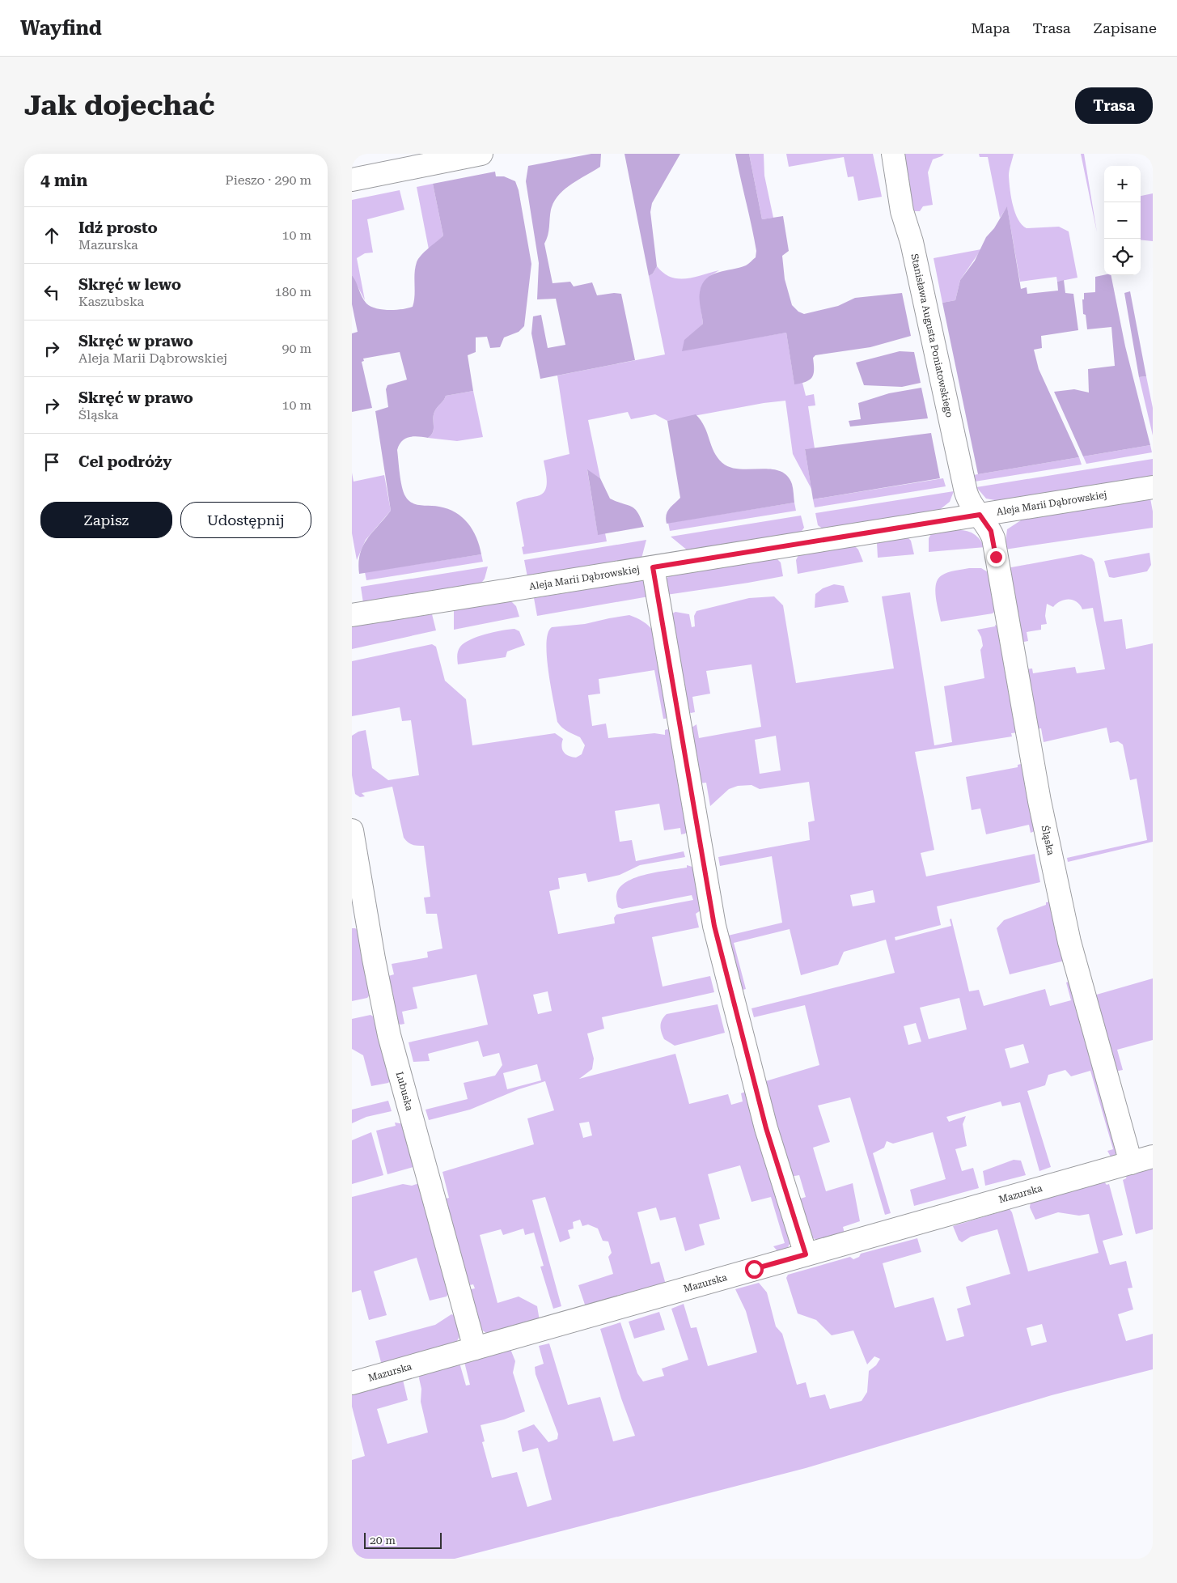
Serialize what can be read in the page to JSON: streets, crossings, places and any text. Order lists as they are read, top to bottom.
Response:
{
  "streets": {
    "street": [
      "Stanisława Augusta Poniatowskiego",
      "Aleja Marii Dąbrowskiej",
      "Śląska",
      "Lubuska",
      "Mazurska"
    ]
  },
  "crossings": [
    ["Stanisława Augusta Poniatowskiego", "Aleja Marii Dąbrowskiej"],
    ["Stanisława Augusta Poniatowskiego", "Śląska"],
    ["Aleja Marii Dąbrowskiej", "Śląska"],
    ["Śląska", "Mazurska"],
    ["Lubuska", "Mazurska"]
  ],
  "scale_bar": "20 m",
  "page": {
    "header": "Wayfind",
    "nav": ["Mapa", "Trasa", "Zapisane"],
    "buttons": [
      "Trasa",
      ["Zapisz", "Udostępnij"]
    ],
    "title": "Jak dojechać",
    "heading": ["4 min", "Pieszo · 290 m"],
    "map_buttons": ["+", "−"],
    "list": [
      ["Idź prosto", "Mazurska", "10 m"],
      ["Skręć w lewo", "Kaszubska", "180 m"],
      ["Skręć w prawo", "Aleja Marii Dąbrowskiej", "90 m"],
      ["Skręć w prawo", "Śląska", "10 m"],
      "Cel podróży"
    ],
    "scale": "20 m"
  }
}
